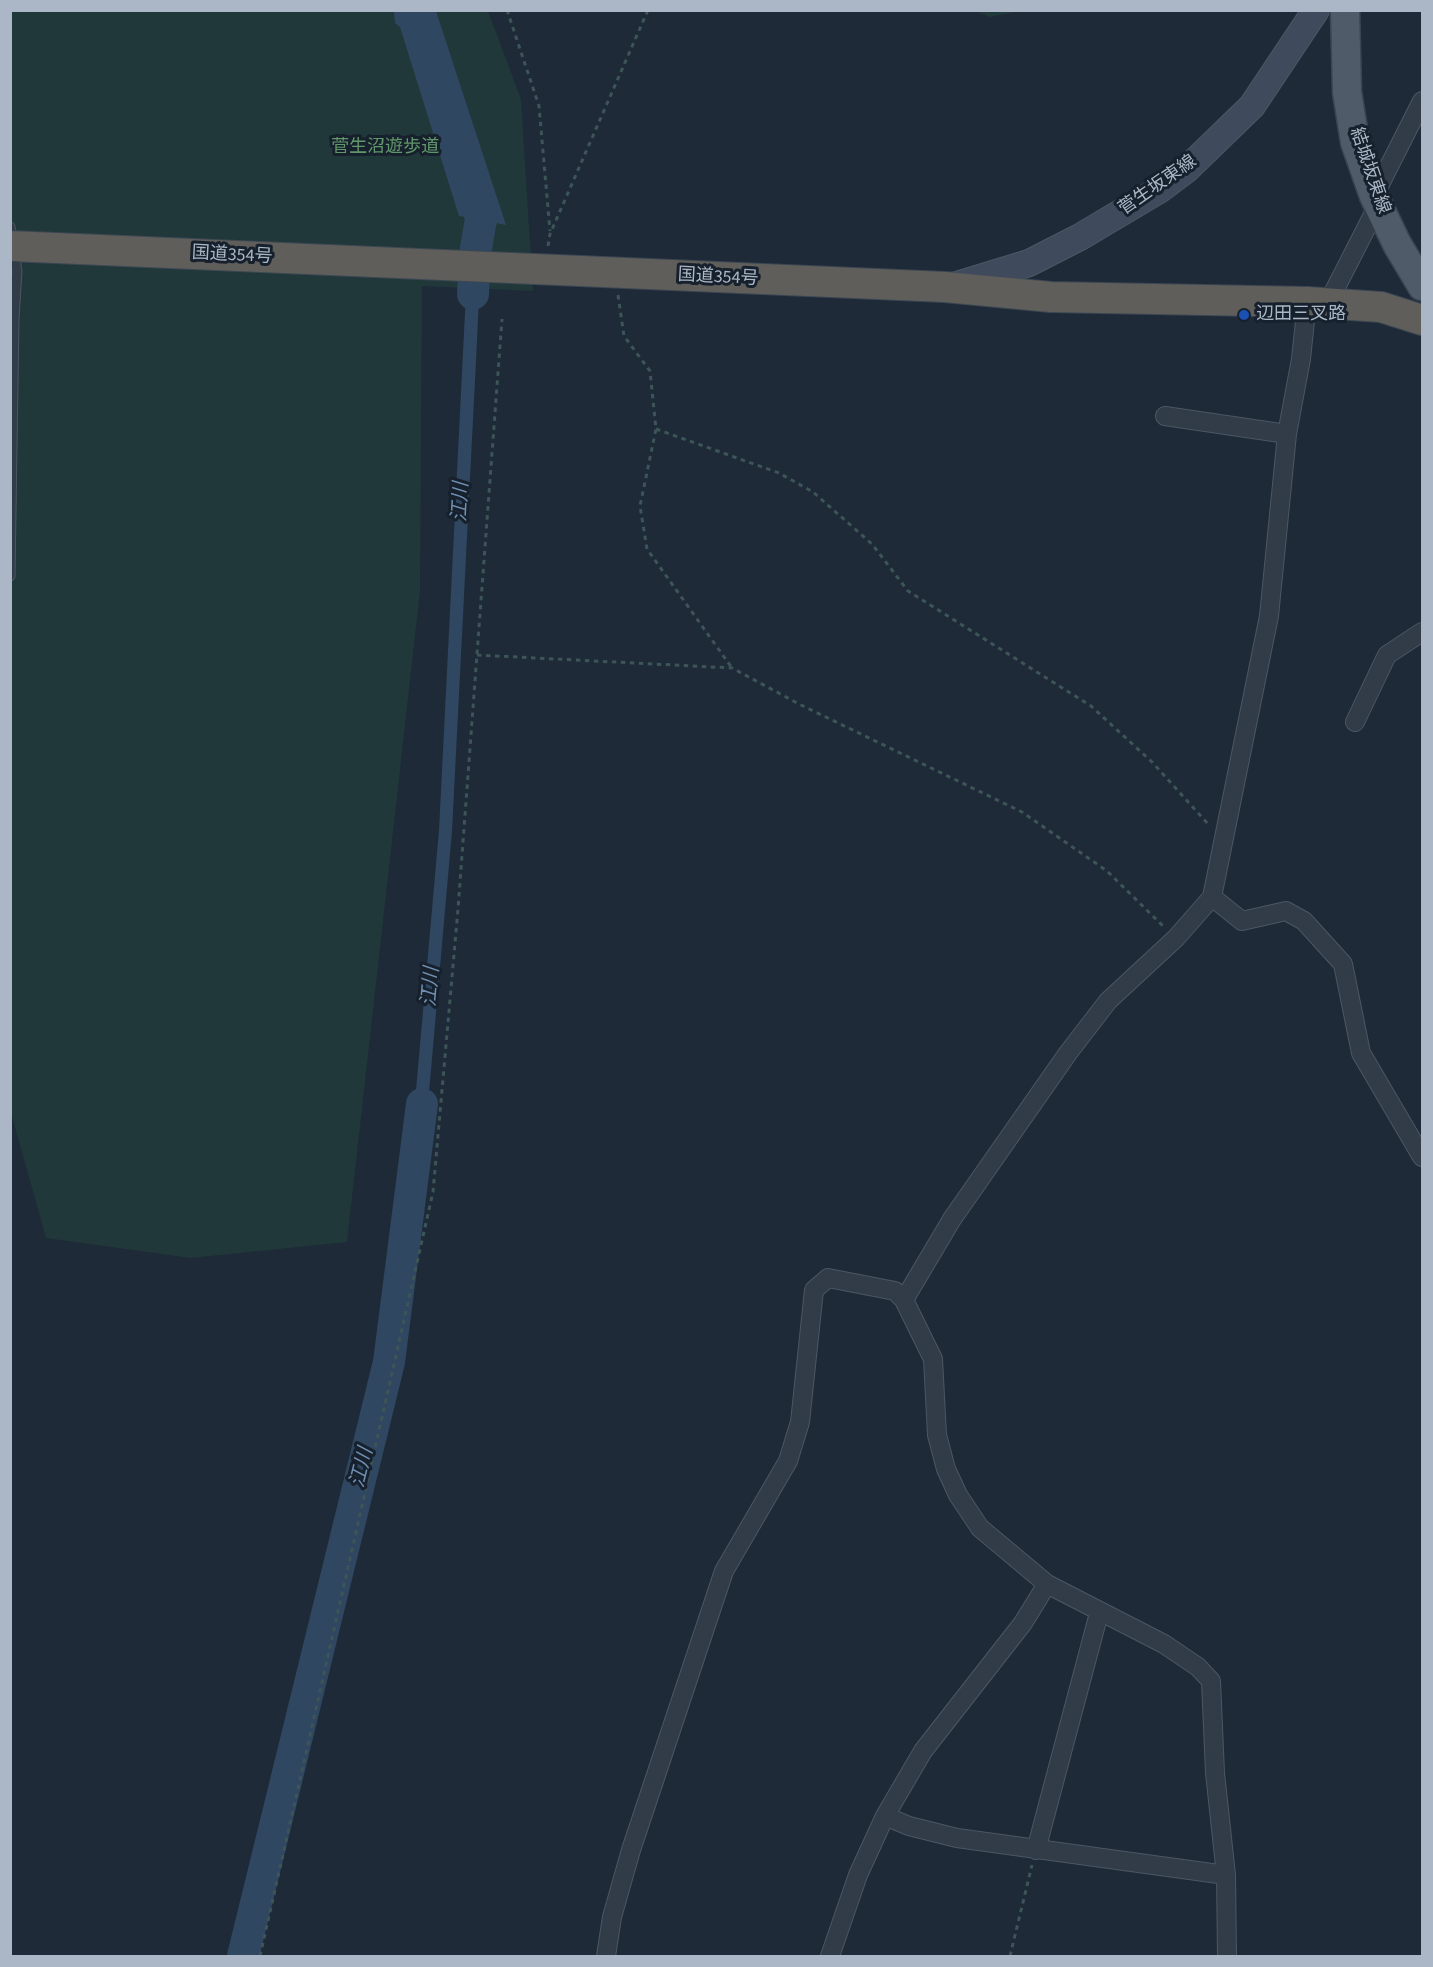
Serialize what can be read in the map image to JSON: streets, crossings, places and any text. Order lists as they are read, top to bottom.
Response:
{
  "streets": {
    "highway": ["国道354号"],
    "main road": ["結城坂東線", "菅生坂東線"]
  },
  "crossings": [
    ["菅生坂東線", "国道354号"]
  ],
  "water": ["江川"],
  "parks": ["菅生沼遊歩道"],
  "places": ["辺田三叉路"]
}
